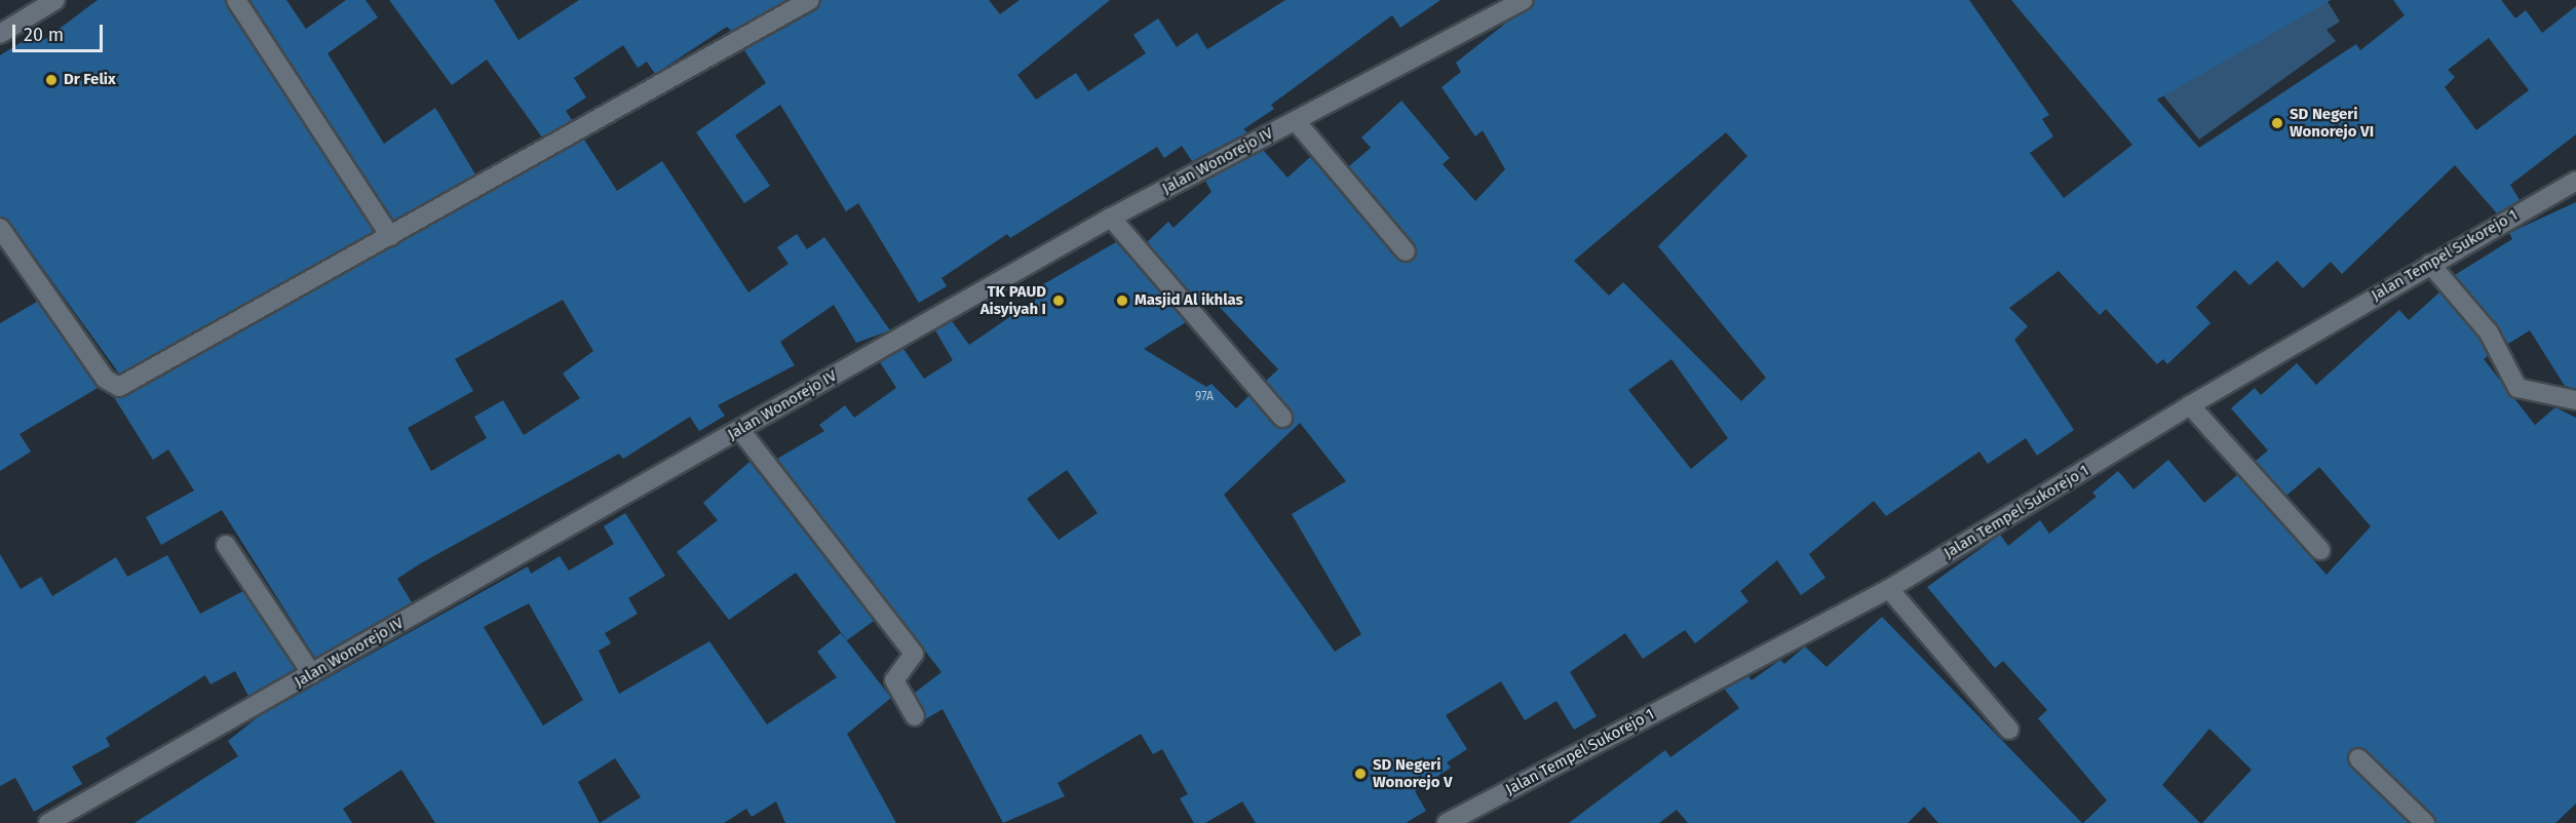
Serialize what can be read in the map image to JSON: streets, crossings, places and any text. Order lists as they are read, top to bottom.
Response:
{
  "streets": {
    "street": ["Jalan Wonorejo IV", "Jalan Tempel Sukorejo 1"]
  },
  "places": [
    "Dr Felix",
    "SD Negeri Wonorejo VI",
    "TK PAUD Aisyiyah I",
    "Masjid Al ikhlas",
    "SD Negeri Wonorejo V"
  ],
  "house_numbers": ["97A"],
  "scale_bar": "20 m"
}
